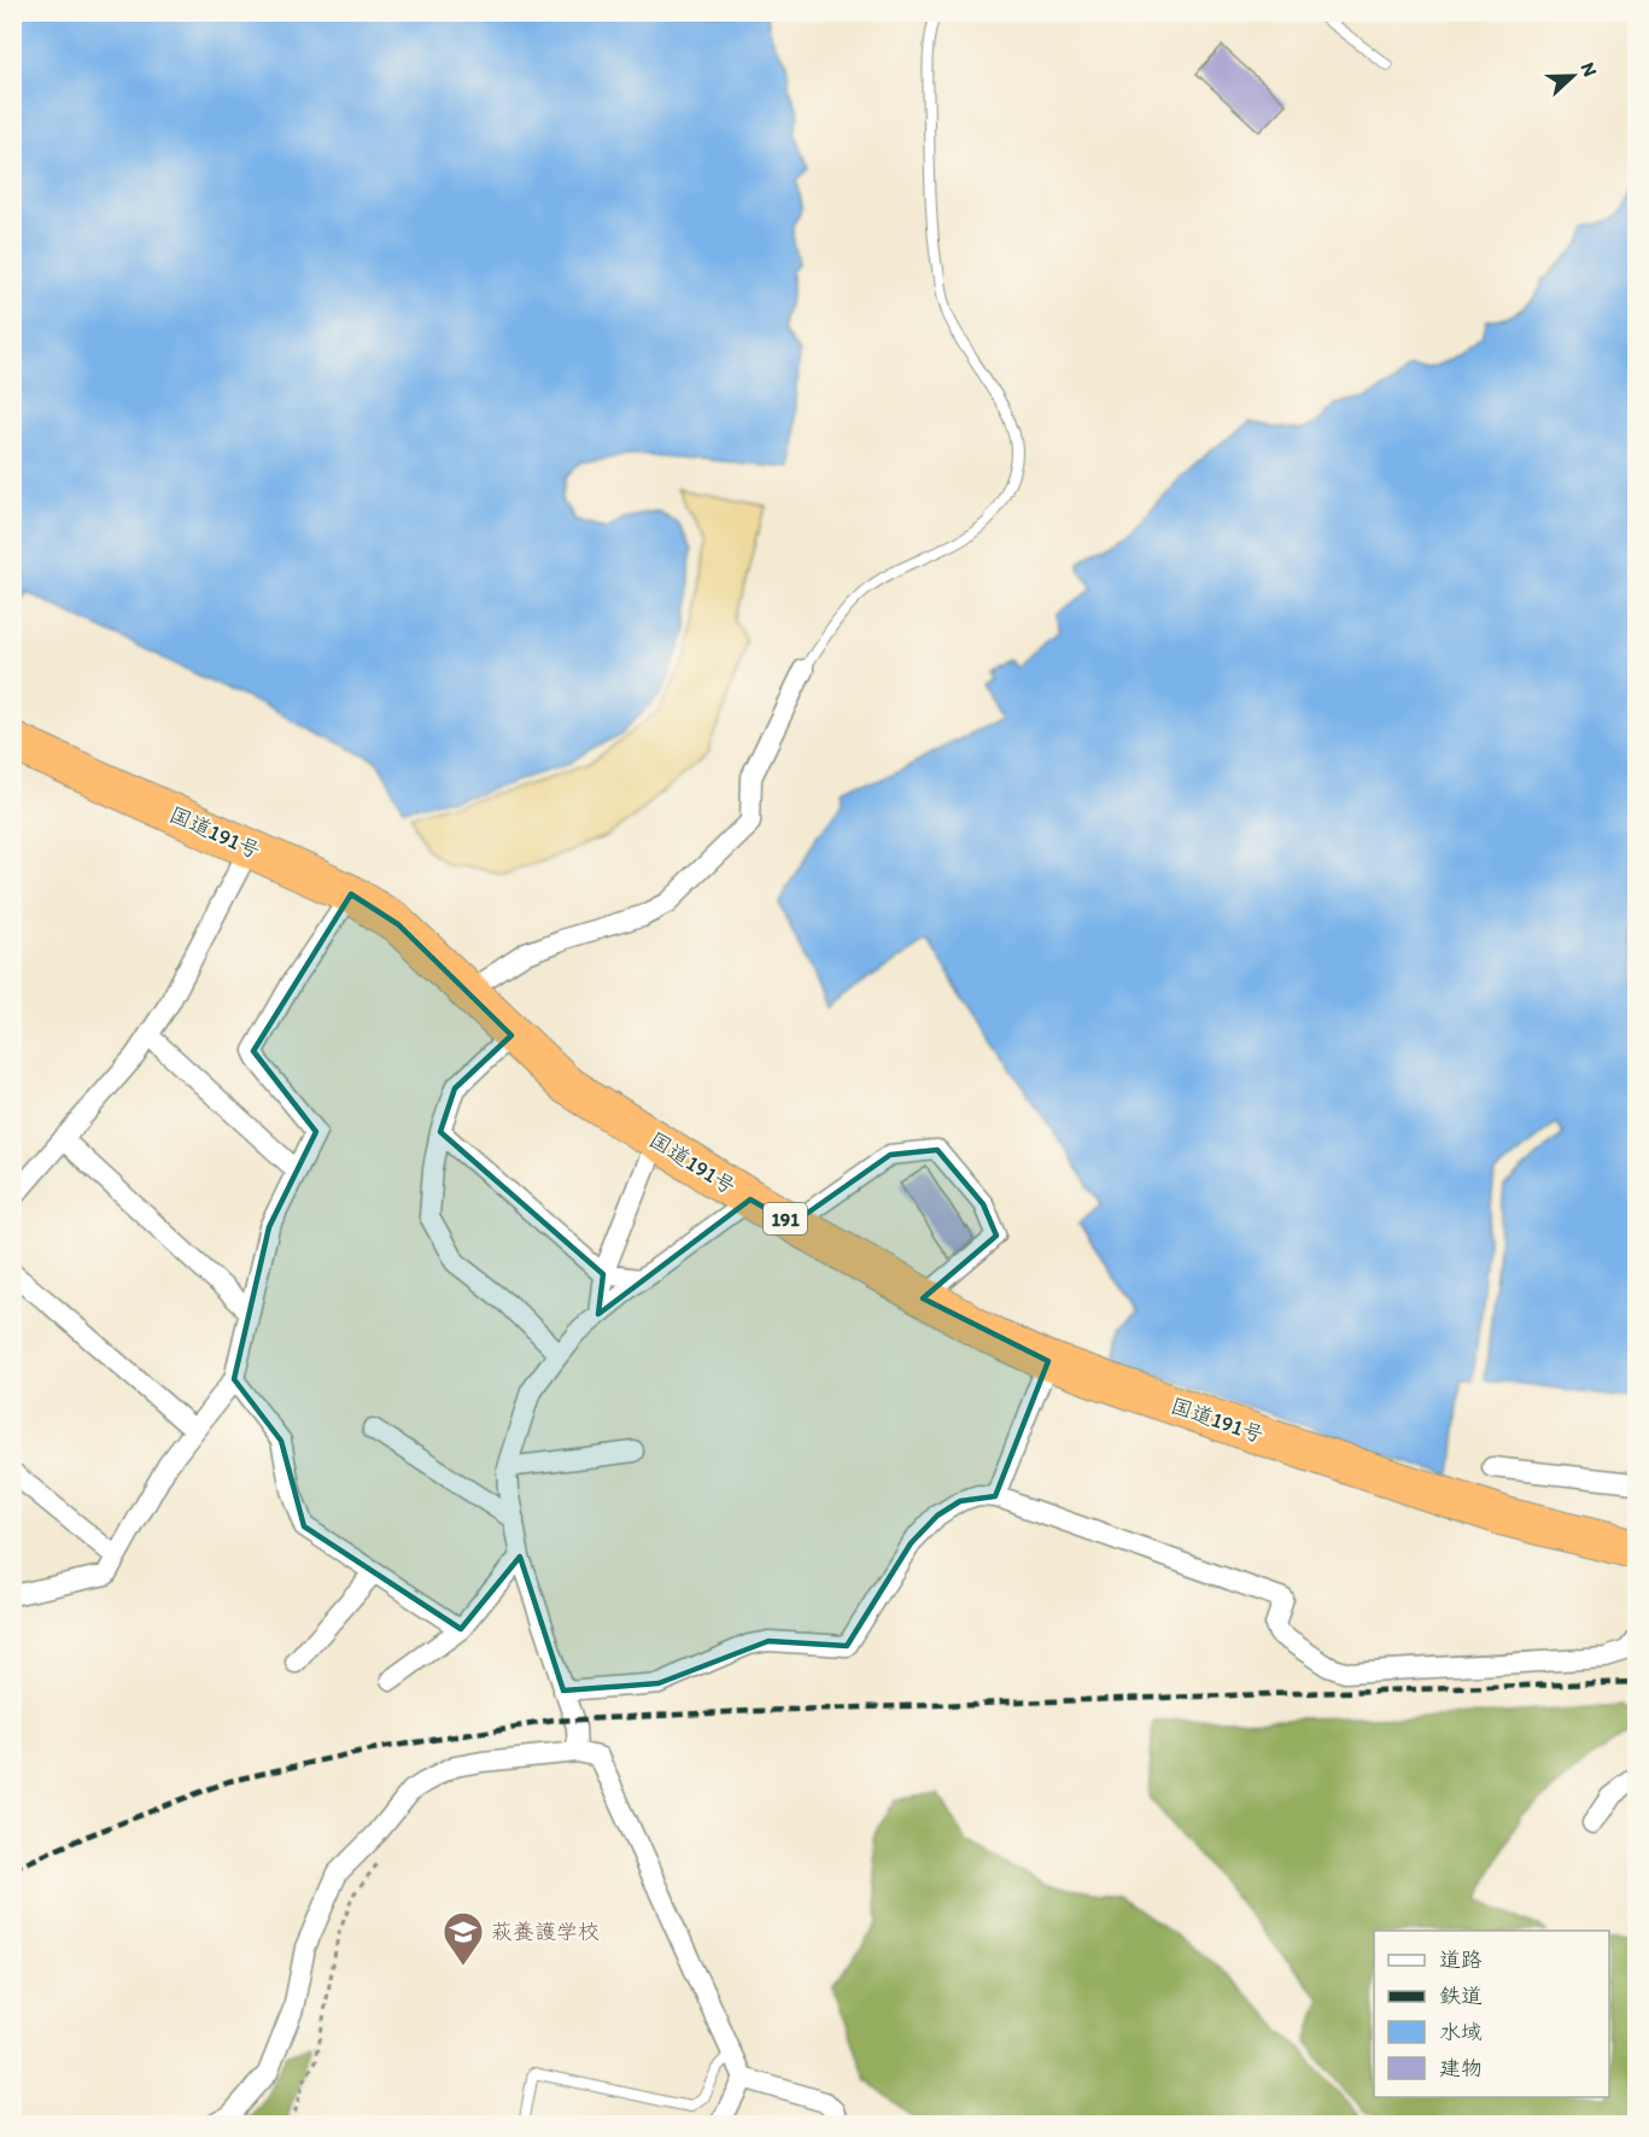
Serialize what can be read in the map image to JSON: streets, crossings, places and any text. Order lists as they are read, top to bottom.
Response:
{
  "streets": {
    "highway": ["国道191号", "191"]
  },
  "places": {
    "school or university": ["萩養護学校"]
  },
  "legend": [
    "道路",
    "鉄道",
    "水域",
    "建物"
  ],
  "north": "right"
}
